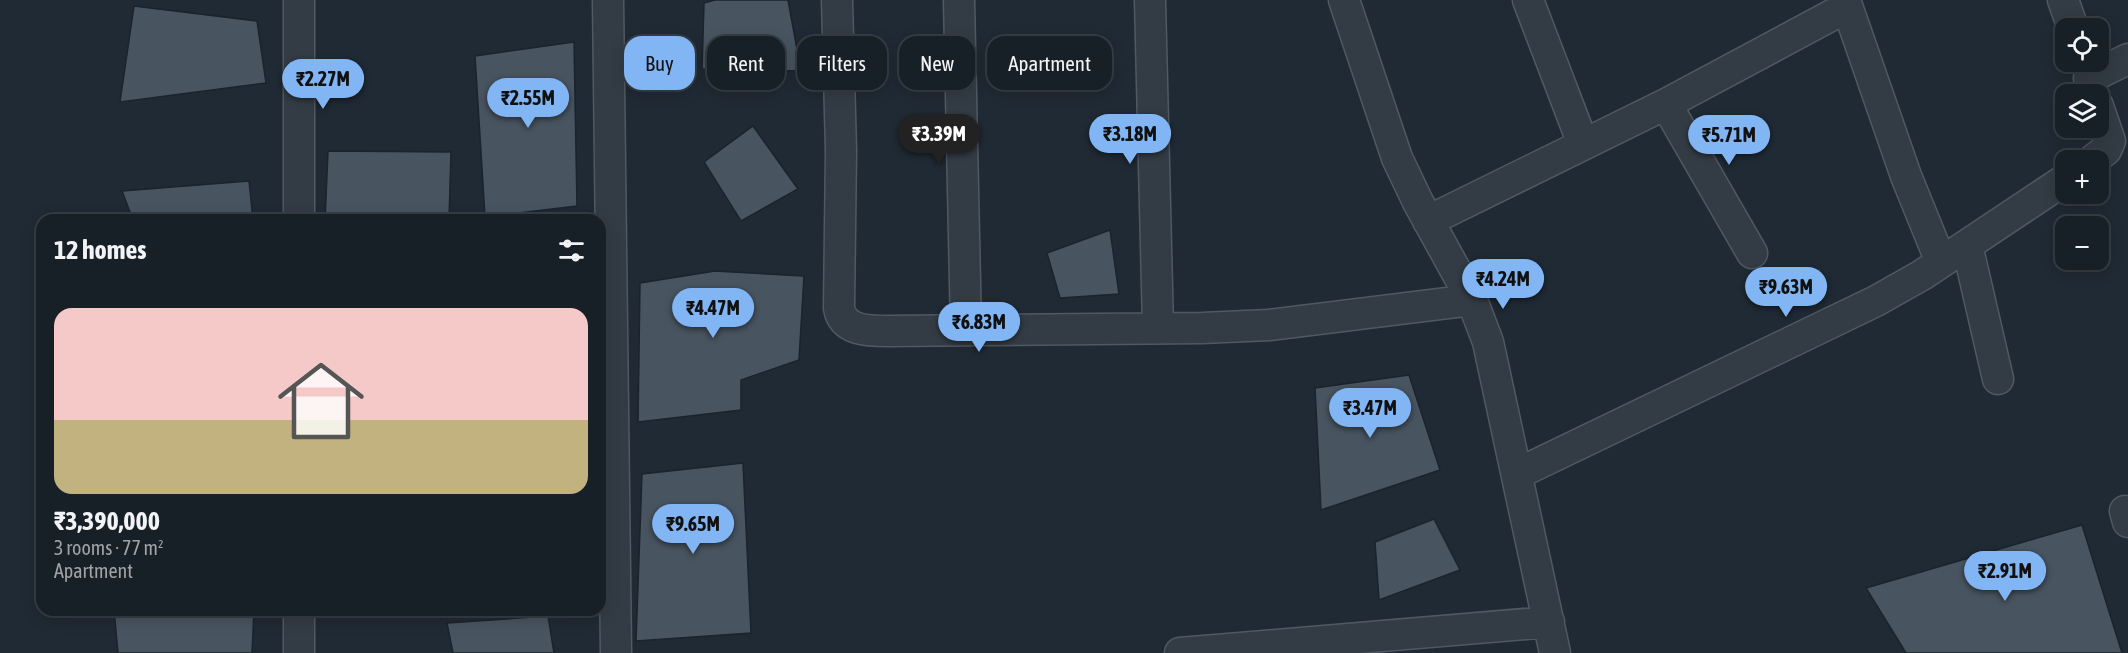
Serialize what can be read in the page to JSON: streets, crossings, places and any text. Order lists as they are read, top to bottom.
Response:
{
  "page": {
    "map_buttons": ["+", "−"],
    "chip": [
      "Buy",
      "Rent",
      "Filters",
      "New",
      "Apartment"
    ],
    "price": [
      "₹2.27M",
      "₹2.55M",
      "₹3.39M",
      "₹3.18M",
      "₹5.71M",
      "₹4.24M",
      "₹9.63M",
      "₹4.47M",
      "₹6.83M",
      "₹3.47M",
      "₹9.65M",
      "₹2.91M"
    ],
    "heading": "12 homes",
    "list": [
      {
        "name": "₹3,390,000",
        "note": "3 rooms · 77 m² · Apartment"
      }
    ]
  }
}
